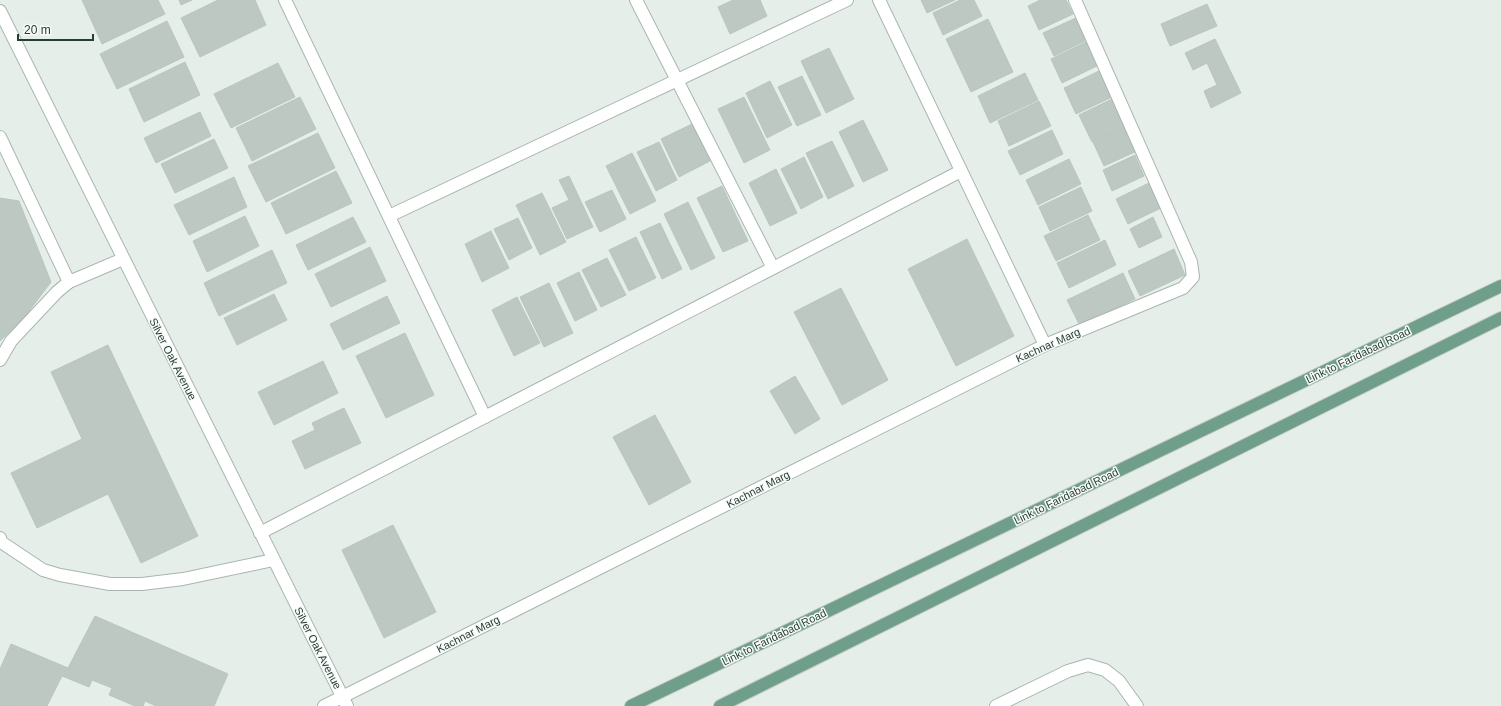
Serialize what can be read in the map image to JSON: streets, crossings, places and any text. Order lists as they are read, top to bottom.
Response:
{
  "streets": {
    "main road": ["Link to Faridabad Road"],
    "street": ["Kachnar Marg", "Silver Oak Avenue"]
  },
  "crossings": [
    ["Kachnar Marg", "Silver Oak Avenue"]
  ],
  "scale_bar": "20 m"
}
